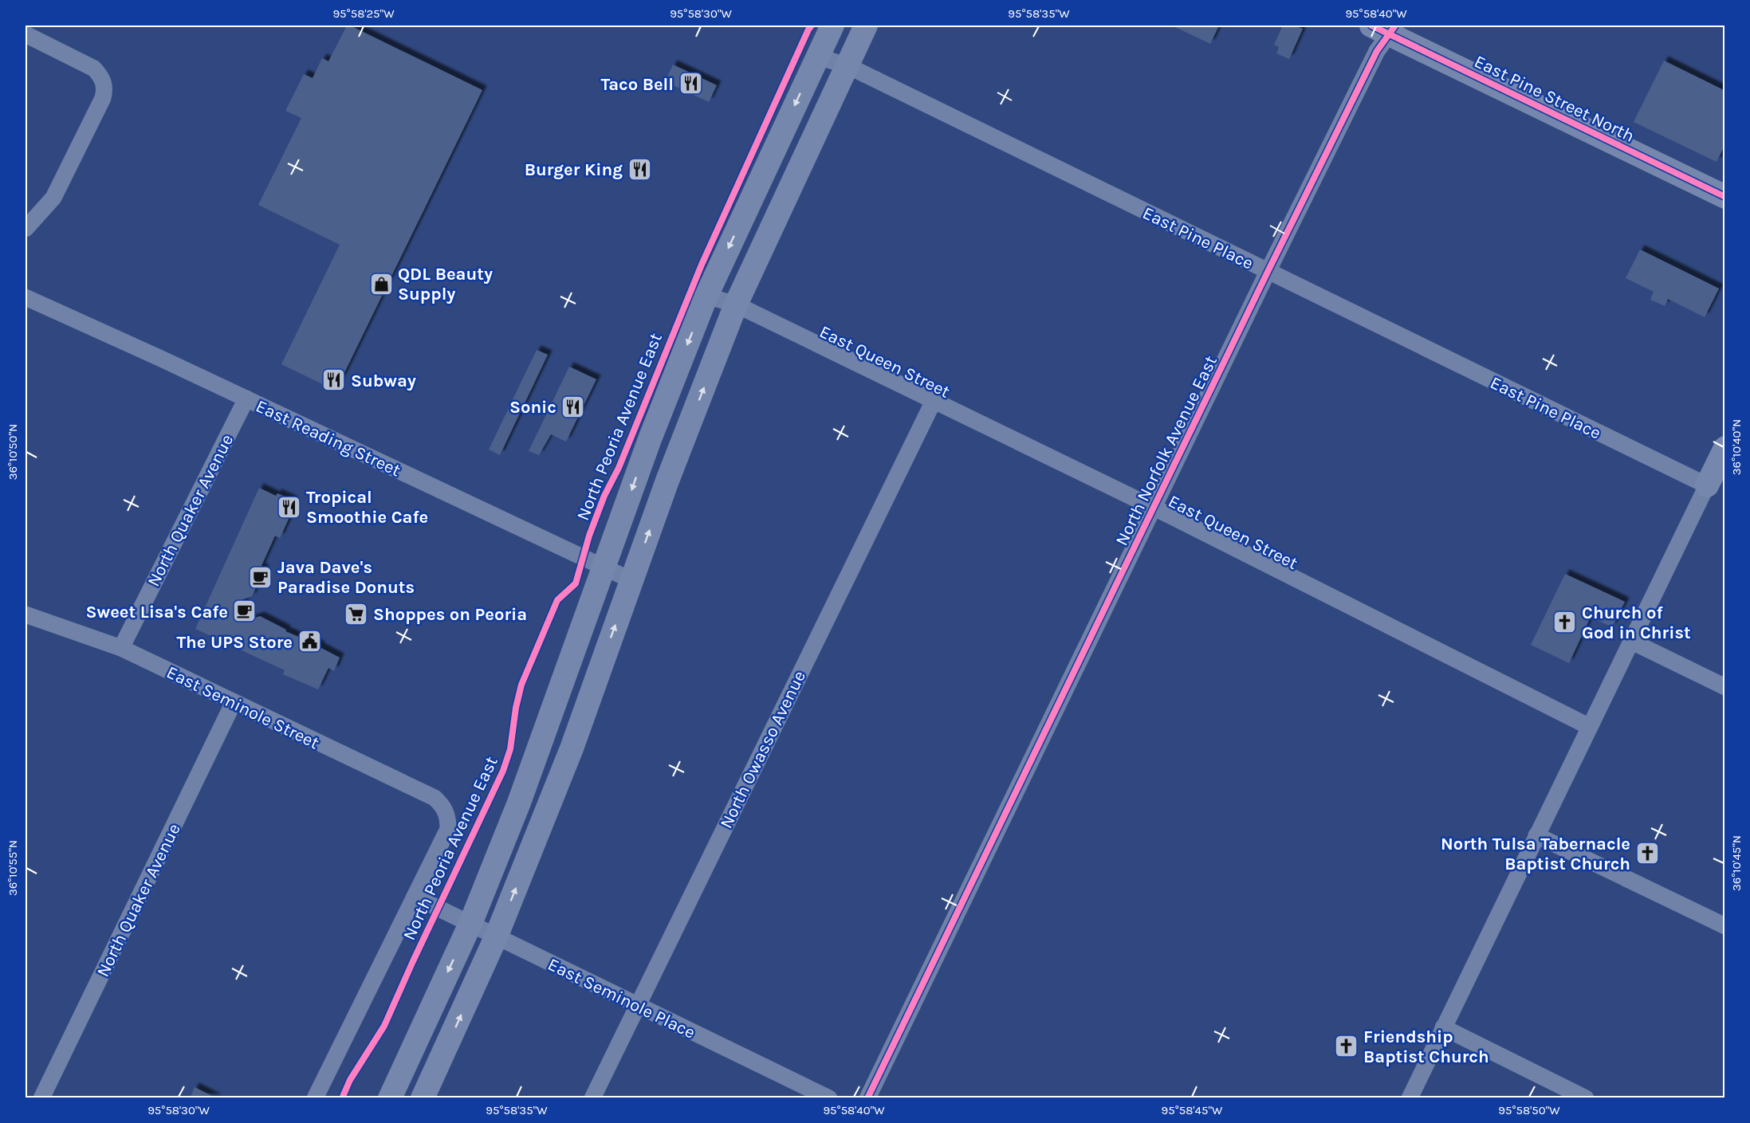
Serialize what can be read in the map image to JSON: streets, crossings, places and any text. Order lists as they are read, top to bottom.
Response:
{
  "streets": {
    "main road": ["East Pine Street North", "North Peoria Avenue East"],
    "street": [
      "East Pine Place",
      "East Queen Street",
      "East Reading Street",
      "North Norfolk Avenue East",
      "North Quaker Avenue",
      "East Seminole Street",
      "North Owasso Avenue",
      "East Seminole Place"
    ]
  },
  "crossings": [
    ["East Pine Street North", "North Norfolk Avenue East"],
    ["East Pine Place", "North Peoria Avenue East"],
    ["East Pine Place", "North Norfolk Avenue East"],
    ["East Queen Street", "North Peoria Avenue East"],
    ["East Queen Street", "North Norfolk Avenue East"],
    ["East Queen Street", "North Owasso Avenue"],
    ["North Peoria Avenue East", "East Reading Street"],
    ["North Peoria Avenue East", "East Seminole Street"],
    ["North Peoria Avenue East", "East Seminole Place"],
    ["East Reading Street", "North Quaker Avenue"],
    ["North Quaker Avenue", "East Seminole Street"],
    ["North Owasso Avenue", "East Seminole Place"]
  ],
  "places": {
    "restaurant": [
      "Taco Bell",
      "Burger King",
      "Subway",
      "Sonic",
      "Tropical Smoothie Cafe"
    ],
    "shop": ["QDL Beauty Supply"],
    "cafe": ["Java Dave's Paradise Donuts", "Sweet Lisa's Cafe"],
    "supermarket": ["Shoppes on Peoria"],
    "church": ["Church of God in Christ", "North Tulsa Tabernacle Baptist Church", "Friendship Baptist Church"],
    "public building": ["The UPS Store"]
  },
  "coordinates": [
    "95°58'25\"W",
    "95°58'30\"W",
    "95°58'35\"W",
    "95°58'40\"W",
    "36°10'40\"N",
    "36°10'50\"N",
    "36°10'45\"N",
    "36°10'55\"N",
    "95°58'45\"W",
    "95°58'50\"W"
  ]
}
